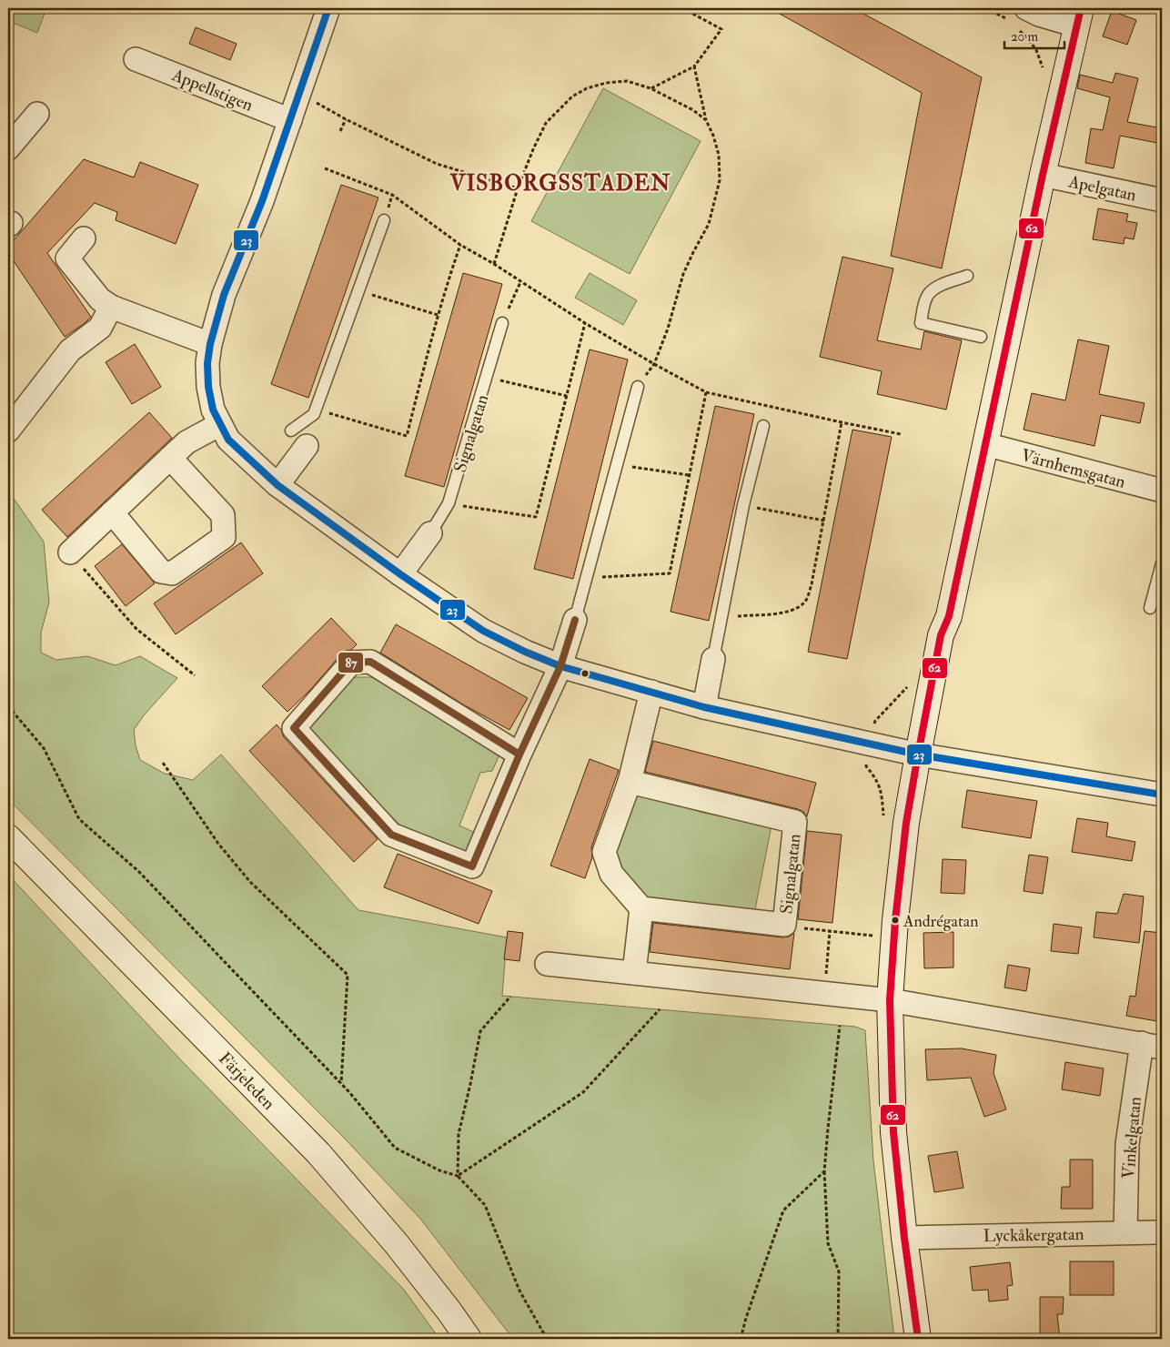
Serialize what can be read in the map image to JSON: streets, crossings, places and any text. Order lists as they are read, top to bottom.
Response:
{
  "streets": {
    "street": [
      "Appellstigen",
      "Apelgatan",
      "Signalgatan",
      "Värnhemsgatan",
      "Färjeleden",
      "Vinkelgatan",
      "Lyckåkergatan"
    ]
  },
  "crossings": [
    ["Vinkelgatan", "Lyckåkergatan"]
  ],
  "districts": ["VISBORGSSTADEN"],
  "places": ["Andrégatan"],
  "lines": ["transit line 23", "transit line 62", "transit line 87"],
  "scale_bar": "20 m"
}
